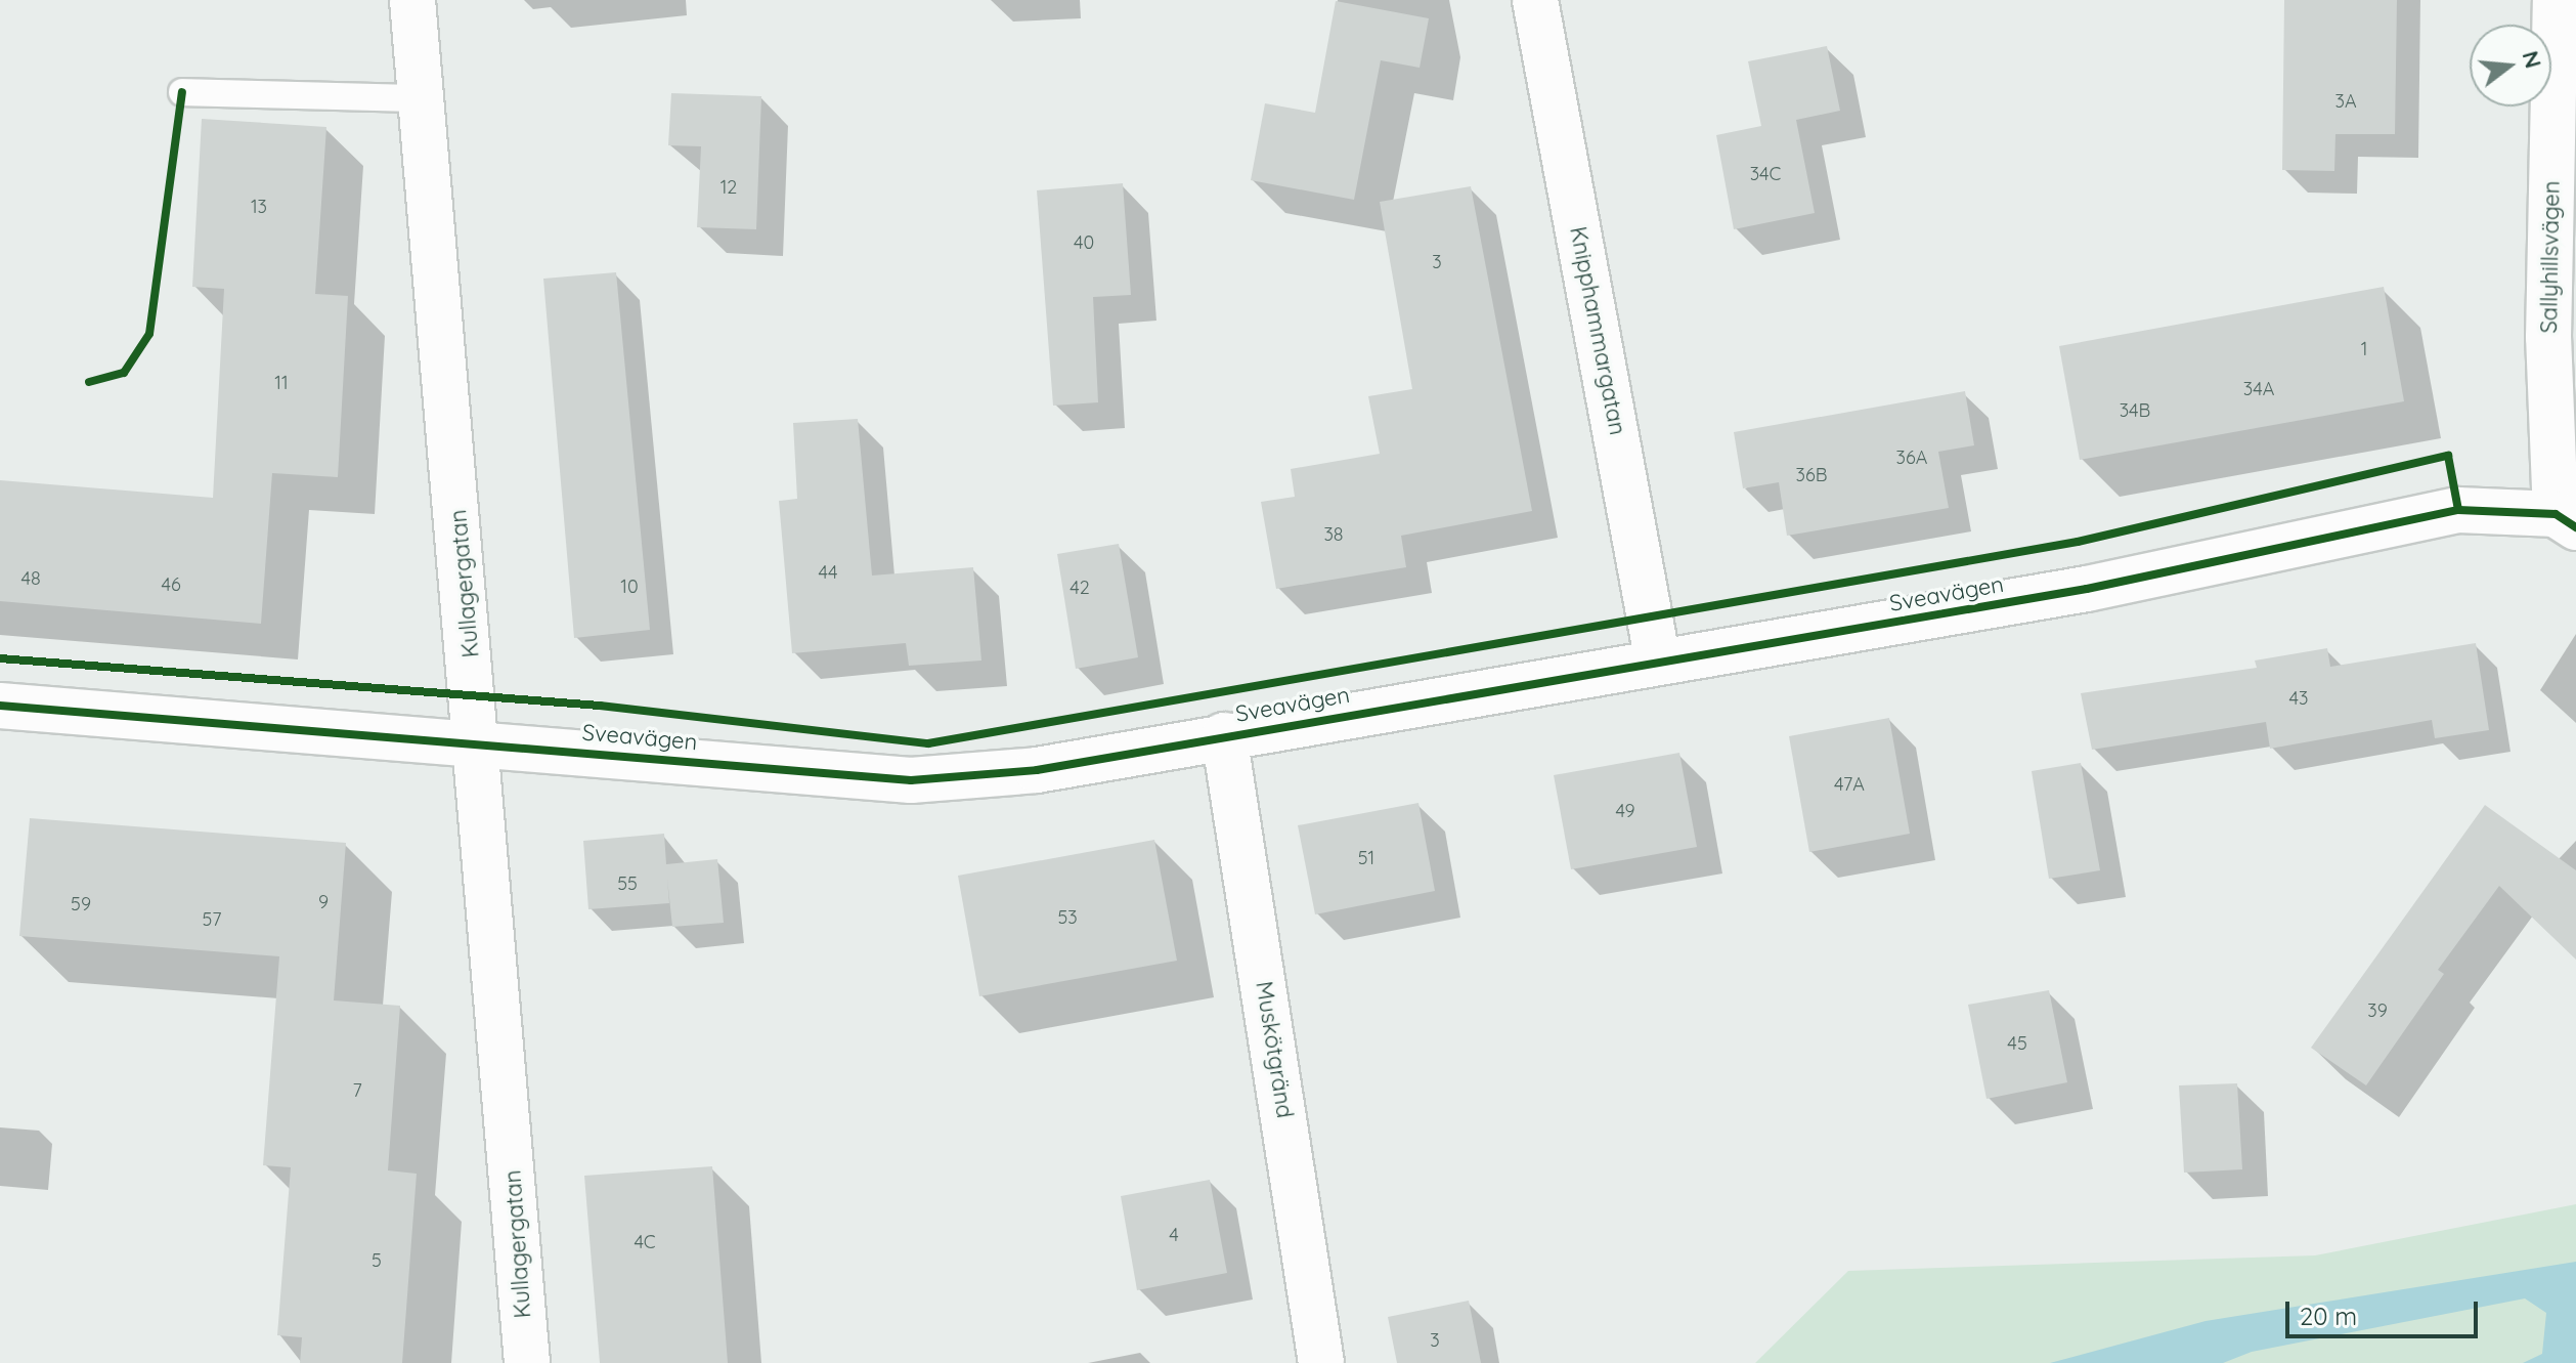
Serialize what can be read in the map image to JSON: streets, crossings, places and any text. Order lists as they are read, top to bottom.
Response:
{
  "streets": {
    "street": [
      "Sallyhillsvägen",
      "Knipphammargatan",
      "Kullagergatan",
      "Sveavägen",
      "Muskötgränd"
    ]
  },
  "crossings": [
    ["Sallyhillsvägen", "Sveavägen"],
    ["Knipphammargatan", "Sveavägen"],
    ["Kullagergatan", "Sveavägen"],
    ["Sveavägen", "Muskötgränd"]
  ],
  "house_numbers": [
    "3A",
    "34C",
    "12",
    "13",
    "40",
    "3",
    "1",
    "11",
    "34A",
    "34B",
    "36A",
    "36B",
    "38",
    "44",
    "48",
    "46",
    "10",
    "42",
    "43",
    "47A",
    "49",
    "51",
    "55",
    "9",
    "59",
    "53",
    "57",
    "39",
    "45",
    "7",
    "4",
    "4C",
    "5",
    "3"
  ],
  "scale_bar": "20 m",
  "north": "right"
}
